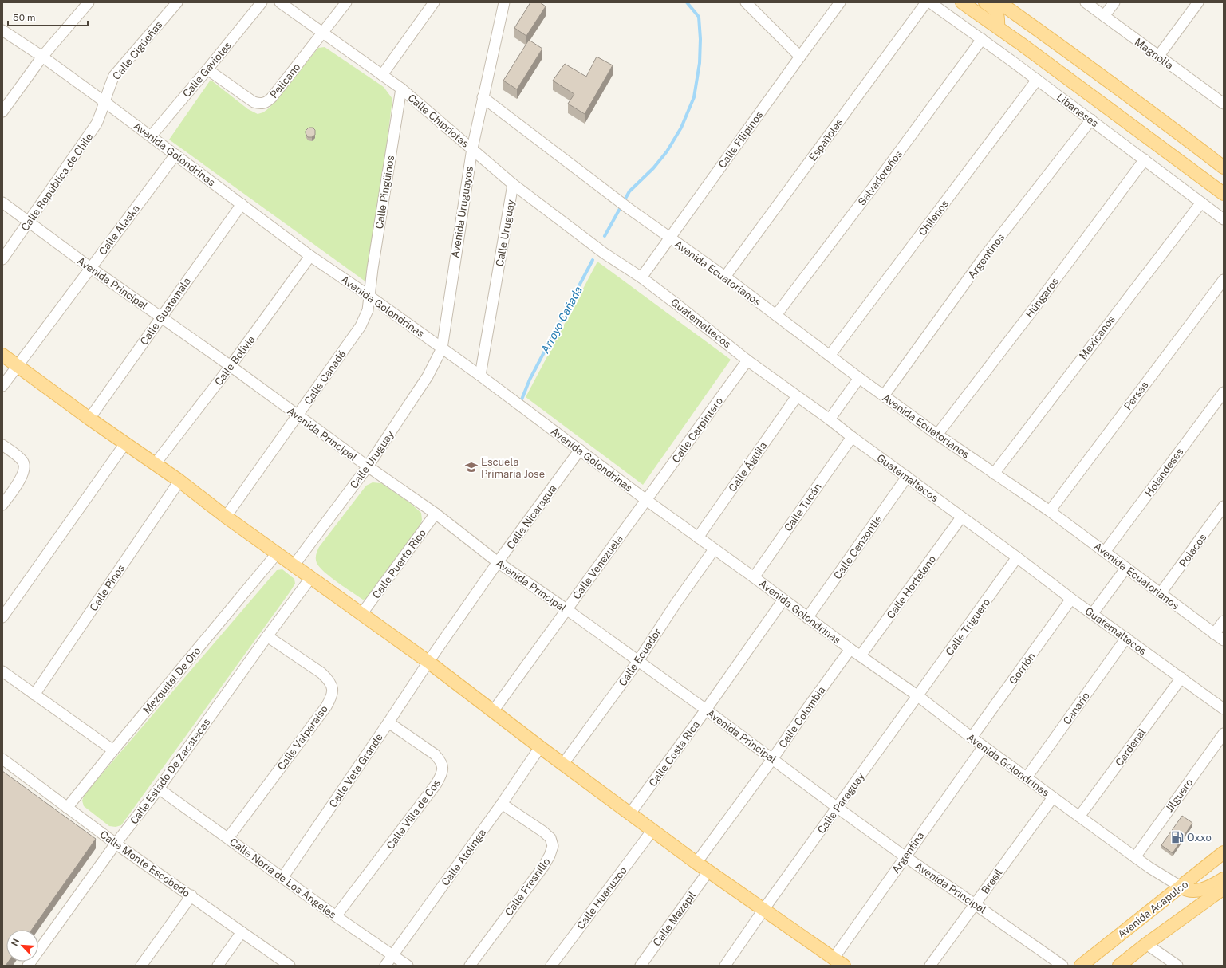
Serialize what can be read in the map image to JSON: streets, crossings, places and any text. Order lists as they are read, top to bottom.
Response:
{
  "streets": {
    "main road": ["Libaneses", "Avenida Acapulco"],
    "street": [
      "Calle Cigüeñas",
      "Magnolia",
      "Calle Gaviotas",
      "Pelicano",
      "Calle Chipriotas",
      "Calle Filipinos",
      "Españoles",
      "Avenida Golondrinas",
      "Salvadoreños",
      "Calle República de Chile",
      "Calle Pingüinos",
      "Avenida Uruguayos",
      "Chilenos",
      "Calle Alaska",
      "Calle Uruguay",
      "Argentinos",
      "Avenida Ecuatorianos",
      "Avenida Principal",
      "Húngaros",
      "Calle Guatemala",
      "Guatemaltecos",
      "Mexicanos",
      "Calle Bolivia",
      "Calle Canadá",
      "Persas",
      "Calle Carpintero",
      "Calle Águila",
      "Holandeses",
      "Calle Tucán",
      "Calle Nicaragua",
      "Calle Cenzontle",
      "Polacos",
      "Calle Puerto Rico",
      "Calle Venezuela",
      "Calle Hortelano",
      "Calle Pinos",
      "Calle Triguero",
      "Calle Ecuador",
      "Gorrión",
      "Mezquital De Oro",
      "Canario",
      "Calle Colombia",
      "Calle Valparaíso",
      "Cardenal",
      "Calle Costa Rica",
      "Calle Veta Grande",
      "Calle Estado De Zacatecas",
      "Jilguero",
      "Calle Paraguay",
      "Calle Villa de Cos",
      "Argentina",
      "Calle Atolinga",
      "Calle Monte Escobedo",
      "Calle Noria de Los Ángeles",
      "Brasil",
      "Calle Fresnillo",
      "Calle Huanuzco",
      "Calle Mazapil"
    ]
  },
  "crossings": [
    ["Calle Cigüeñas", "Avenida Golondrinas"],
    ["Calle Cigüeñas", "Calle República de Chile"],
    ["Calle Gaviotas", "Pelicano"],
    ["Calle Gaviotas", "Avenida Golondrinas"],
    ["Pelicano", "Calle Chipriotas"],
    ["Libaneses", "Salvadoreños"],
    ["Libaneses", "Chilenos"],
    ["Libaneses", "Argentinos"],
    ["Libaneses", "Húngaros"],
    ["Libaneses", "Mexicanos"],
    ["Calle Chipriotas", "Calle Pingüinos"],
    ["Calle Chipriotas", "Avenida Uruguayos"],
    ["Calle Chipriotas", "Calle Uruguay"],
    ["Calle Chipriotas", "Guatemaltecos"],
    ["Calle Filipinos", "Avenida Ecuatorianos"],
    ["Calle Filipinos", "Guatemaltecos"],
    ["Españoles", "Avenida Ecuatorianos"],
    ["Avenida Golondrinas", "Calle República de Chile"],
    ["Avenida Golondrinas", "Calle Pingüinos"],
    ["Avenida Golondrinas", "Avenida Uruguayos"],
    ["Avenida Golondrinas", "Calle Alaska"],
    ["Avenida Golondrinas", "Calle Uruguay"],
    ["Avenida Golondrinas", "Calle Guatemala"],
    ["Avenida Golondrinas", "Calle Bolivia"],
    ["Avenida Golondrinas", "Calle Canadá"],
    ["Avenida Golondrinas", "Calle Carpintero"],
    ["Avenida Golondrinas", "Calle Águila"],
    ["Avenida Golondrinas", "Calle Tucán"],
    ["Avenida Golondrinas", "Calle Nicaragua"],
    ["Avenida Golondrinas", "Calle Cenzontle"],
    ["Avenida Golondrinas", "Calle Venezuela"],
    ["Avenida Golondrinas", "Calle Hortelano"],
    ["Avenida Golondrinas", "Calle Triguero"],
    ["Avenida Golondrinas", "Calle Ecuador"],
    ["Avenida Golondrinas", "Gorrión"],
    ["Avenida Golondrinas", "Canario"],
    ["Avenida Golondrinas", "Calle Colombia"],
    ["Avenida Golondrinas", "Cardenal"],
    ["Avenida Golondrinas", "Calle Costa Rica"],
    ["Avenida Golondrinas", "Jilguero"],
    ["Avenida Golondrinas", "Calle Paraguay"],
    ["Avenida Golondrinas", "Argentina"],
    ["Avenida Golondrinas", "Brasil"],
    ["Avenida Golondrinas", "Avenida Acapulco"],
    ["Salvadoreños", "Avenida Ecuatorianos"],
    ["Calle República de Chile", "Avenida Principal"],
    ["Calle Pingüinos", "Calle Canadá"],
    ["Avenida Uruguayos", "Calle Uruguay"],
    ["Avenida Uruguayos", "Avenida Ecuatorianos"],
    ["Chilenos", "Avenida Ecuatorianos"],
    ["Calle Alaska", "Avenida Principal"],
    ["Calle Uruguay", "Avenida Principal"],
    ["Argentinos", "Avenida Ecuatorianos"],
    ["Avenida Ecuatorianos", "Húngaros"],
    ["Avenida Ecuatorianos", "Mexicanos"],
    ["Avenida Ecuatorianos", "Persas"],
    ["Avenida Ecuatorianos", "Holandeses"],
    ["Avenida Ecuatorianos", "Polacos"],
    ["Avenida Principal", "Calle Guatemala"],
    ["Avenida Principal", "Calle Bolivia"],
    ["Avenida Principal", "Calle Canadá"],
    ["Avenida Principal", "Calle Nicaragua"],
    ["Avenida Principal", "Calle Puerto Rico"],
    ["Avenida Principal", "Calle Venezuela"],
    ["Avenida Principal", "Calle Ecuador"],
    ["Avenida Principal", "Calle Colombia"],
    ["Avenida Principal", "Calle Costa Rica"],
    ["Avenida Principal", "Calle Paraguay"],
    ["Avenida Principal", "Argentina"],
    ["Avenida Principal", "Brasil"],
    ["Guatemaltecos", "Calle Carpintero"],
    ["Guatemaltecos", "Calle Águila"],
    ["Guatemaltecos", "Calle Tucán"],
    ["Guatemaltecos", "Calle Cenzontle"],
    ["Guatemaltecos", "Calle Hortelano"],
    ["Guatemaltecos", "Calle Triguero"],
    ["Guatemaltecos", "Gorrión"],
    ["Guatemaltecos", "Canario"],
    ["Guatemaltecos", "Cardenal"],
    ["Calle Carpintero", "Calle Venezuela"],
    ["Calle Nicaragua", "Calle Veta Grande"],
    ["Calle Triguero", "Calle Paraguay"],
    ["Mezquital De Oro", "Calle Monte Escobedo"],
    ["Calle Valparaíso", "Calle Estado De Zacatecas"],
    ["Calle Valparaíso", "Calle Noria de Los Ángeles"],
    ["Calle Veta Grande", "Calle Villa de Cos"],
    ["Calle Veta Grande", "Calle Noria de Los Ángeles"],
    ["Calle Estado De Zacatecas", "Calle Monte Escobedo"],
    ["Calle Estado De Zacatecas", "Calle Noria de Los Ángeles"],
    ["Calle Villa de Cos", "Calle Noria de Los Ángeles"],
    ["Calle Atolinga", "Calle Noria de Los Ángeles"],
    ["Calle Atolinga", "Calle Fresnillo"]
  ],
  "water": ["Arroyo Cañada"],
  "places": {
    "school or university": ["Escuela Primaria Jose"],
    "fuel station": ["Oxxo"]
  },
  "scale_bar": "50 m",
  "north": "top left"
}
